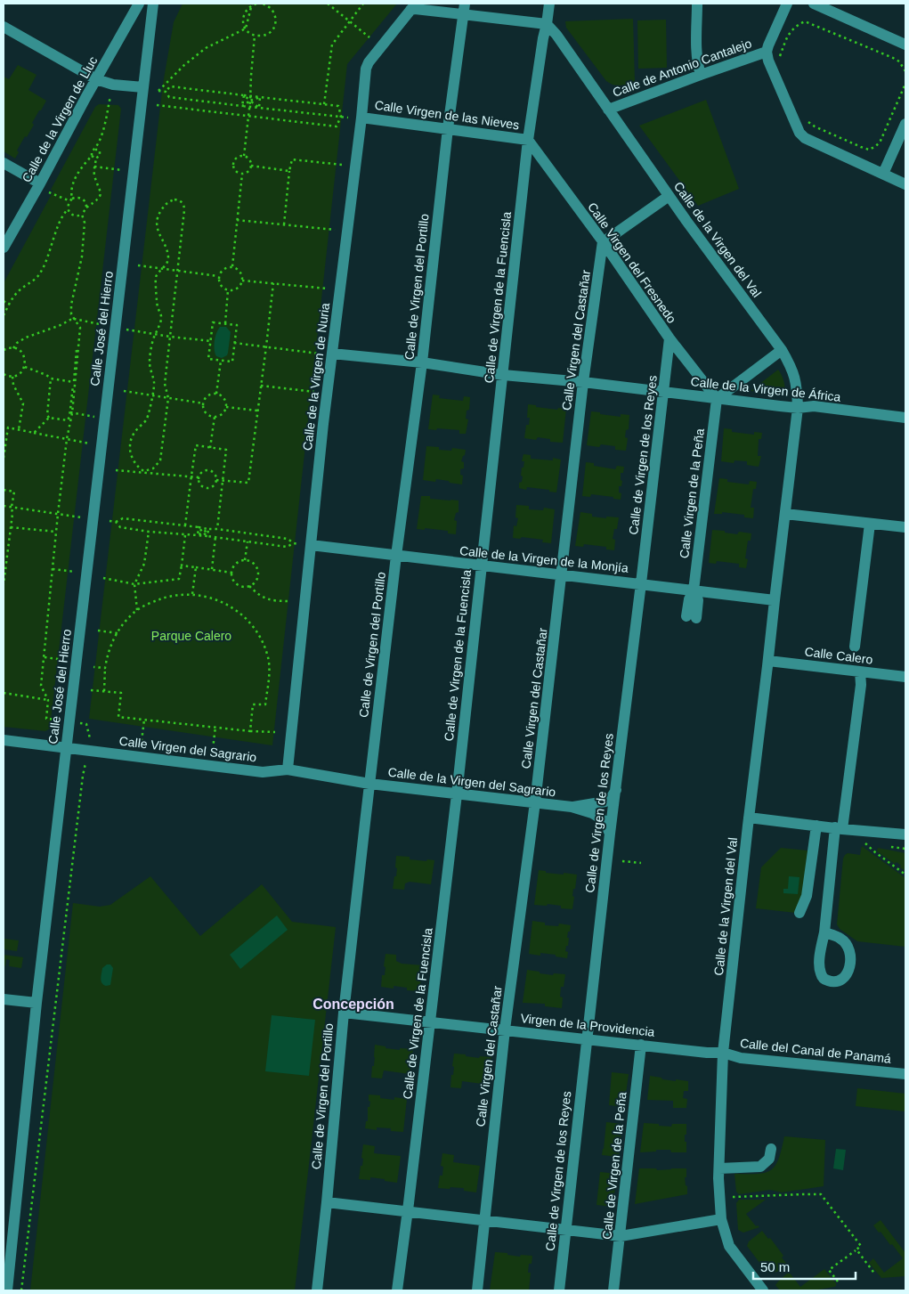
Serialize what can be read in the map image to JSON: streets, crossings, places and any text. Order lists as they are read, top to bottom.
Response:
{
  "streets": {
    "street": [
      "Calle de Antonio Cantalejo",
      "Calle Virgen de las Nieves",
      "Calle de la Virgen de Lluc",
      "Calle de la Virgen del Val",
      "Calle Virgen del Fresnedo",
      "Calle de Virgen del Portillo",
      "Calle de Virgen de la Fuencisla",
      "Calle José del Hierro",
      "Calle Virgen del Castañar",
      "Calle de la Virgen de Nuria",
      "Calle de la Virgen de África",
      "Calle de Virgen de los Reyes",
      "Calle Virgen de la Peña",
      "Calle de la Virgen de la Monjía",
      "Calle Calero",
      "Calle Virgen del Sagrario",
      "Calle de la Virgen del Sagrario",
      "Virgen de la Providencia",
      "Calle del Canal de Panamá",
      "Calle de Virgen de la Peña"
    ]
  },
  "crossings": [
    ["Calle de Antonio Cantalejo", "Calle de la Virgen del Val"],
    ["Calle Virgen de las Nieves", "Calle Virgen del Fresnedo"],
    ["Calle Virgen de las Nieves", "Calle de Virgen del Portillo"],
    ["Calle Virgen de las Nieves", "Calle de Virgen de la Fuencisla"],
    ["Calle Virgen de las Nieves", "Calle de la Virgen de Nuria"],
    ["Calle de la Virgen del Val", "Calle de Virgen de la Fuencisla"],
    ["Calle de la Virgen del Val", "Calle de la Virgen de África"],
    ["Calle de la Virgen del Val", "Calle de la Virgen de la Monjía"],
    ["Calle de la Virgen del Val", "Calle Calero"],
    ["Calle de la Virgen del Val", "Virgen de la Providencia"],
    ["Calle de la Virgen del Val", "Calle del Canal de Panamá"],
    ["Calle Virgen del Fresnedo", "Calle de Virgen de la Fuencisla"],
    ["Calle Virgen del Fresnedo", "Calle Virgen del Castañar"],
    ["Calle Virgen del Fresnedo", "Calle de la Virgen de África"],
    ["Calle Virgen del Fresnedo", "Calle de Virgen de los Reyes"],
    ["Calle Virgen del Fresnedo", "Calle Virgen de la Peña"],
    ["Calle de Virgen del Portillo", "Calle de la Virgen de África"],
    ["Calle de Virgen del Portillo", "Calle de la Virgen de la Monjía"],
    ["Calle de Virgen del Portillo", "Calle Virgen del Sagrario"],
    ["Calle de Virgen del Portillo", "Calle de la Virgen del Sagrario"],
    ["Calle de Virgen del Portillo", "Virgen de la Providencia"],
    ["Calle de Virgen de la Fuencisla", "Calle de la Virgen de África"],
    ["Calle de Virgen de la Fuencisla", "Calle de la Virgen de la Monjía"],
    ["Calle de Virgen de la Fuencisla", "Calle de la Virgen del Sagrario"],
    ["Calle de Virgen de la Fuencisla", "Virgen de la Providencia"],
    ["Calle José del Hierro", "Calle Virgen del Sagrario"],
    ["Calle Virgen del Castañar", "Calle de la Virgen de África"],
    ["Calle Virgen del Castañar", "Calle de la Virgen de la Monjía"],
    ["Calle Virgen del Castañar", "Calle de la Virgen del Sagrario"],
    ["Calle Virgen del Castañar", "Virgen de la Providencia"],
    ["Calle de la Virgen de Nuria", "Calle de la Virgen de África"],
    ["Calle de la Virgen de Nuria", "Calle de la Virgen de la Monjía"],
    ["Calle de la Virgen de Nuria", "Calle Virgen del Sagrario"],
    ["Calle de la Virgen de África", "Calle de Virgen de los Reyes"],
    ["Calle de la Virgen de África", "Calle Virgen de la Peña"],
    ["Calle de Virgen de los Reyes", "Calle de la Virgen de la Monjía"],
    ["Calle de Virgen de los Reyes", "Calle de la Virgen del Sagrario"],
    ["Calle de Virgen de los Reyes", "Virgen de la Providencia"],
    ["Calle Virgen de la Peña", "Calle de la Virgen de la Monjía"],
    ["Calle Virgen del Sagrario", "Calle de la Virgen del Sagrario"],
    ["Virgen de la Providencia", "Calle del Canal de Panamá"],
    ["Virgen de la Providencia", "Calle de Virgen de la Peña"]
  ],
  "districts": ["Concepción"],
  "parks": ["Parque Calero"],
  "scale_bar": "50 m"
}
